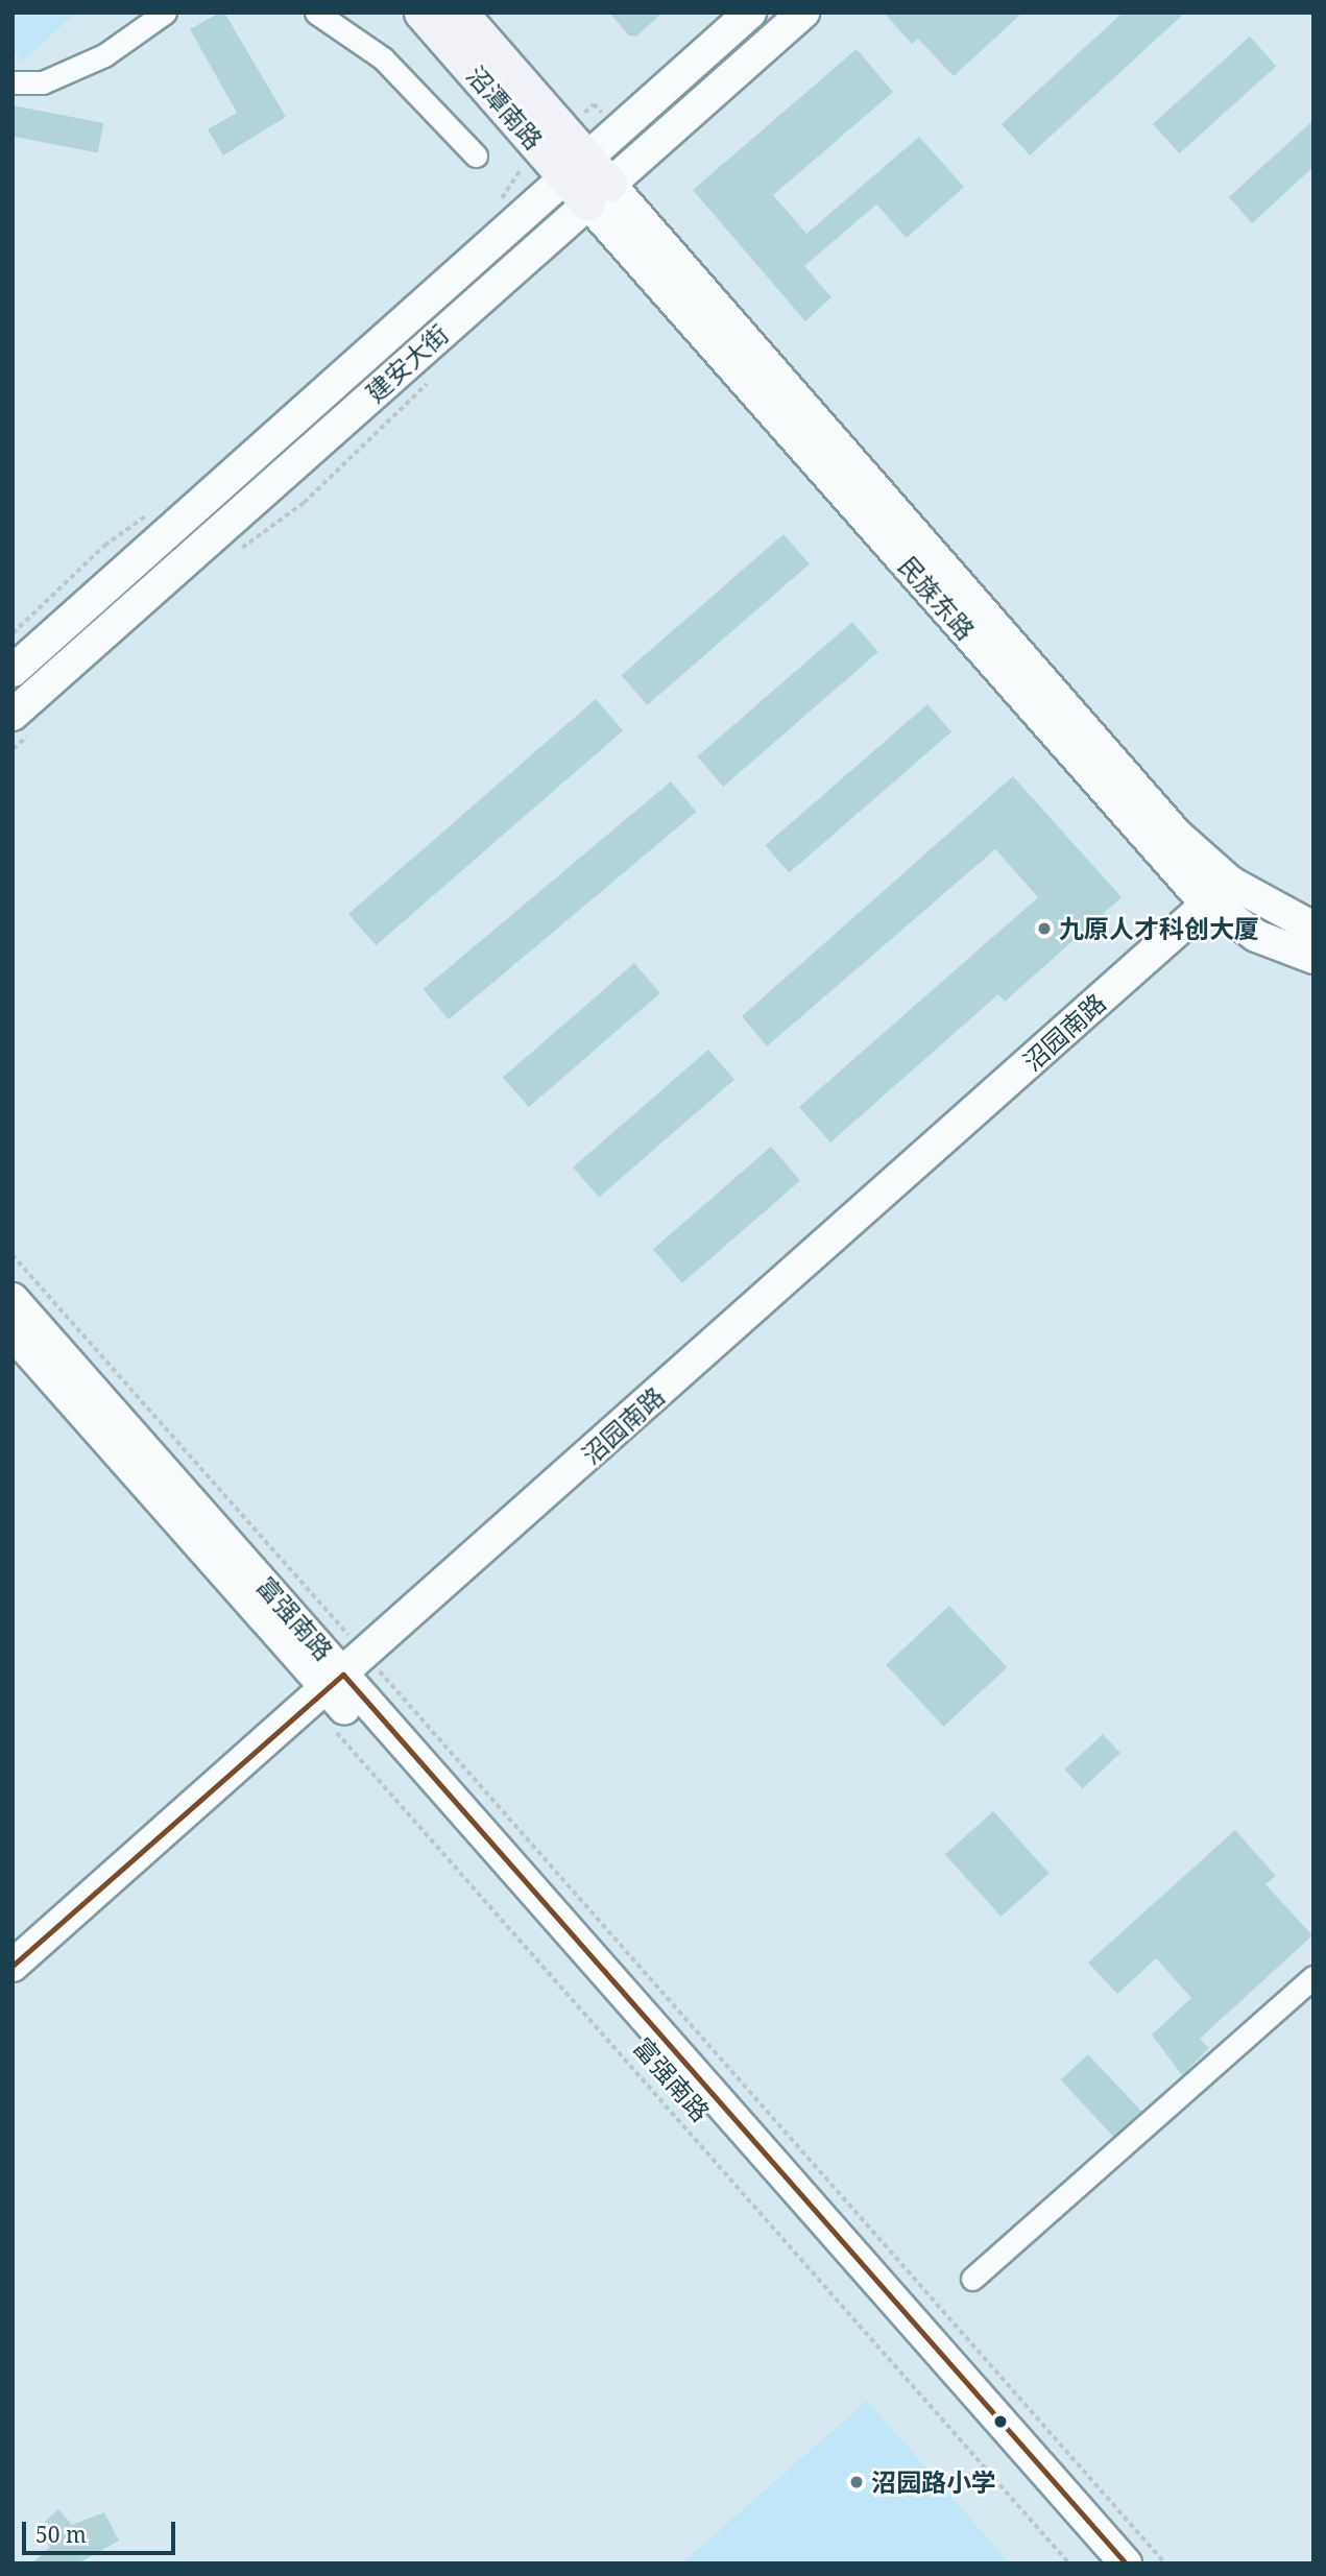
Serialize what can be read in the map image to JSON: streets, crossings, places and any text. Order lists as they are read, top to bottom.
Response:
{
  "streets": {
    "main road": [
      "沼潭南路",
      "建安大街",
      "民族东路",
      "沼园南路",
      "富强南路"
    ]
  },
  "crossings": [
    ["沼潭南路", "建安大街"],
    ["沼潭南路", "民族东路"],
    ["建安大街", "民族东路"],
    ["民族东路", "沼园南路"],
    ["沼园南路", "富强南路"]
  ],
  "places": ["九原人才科创大厦", "沼园路小学"],
  "scale_bar": "50 m"
}
